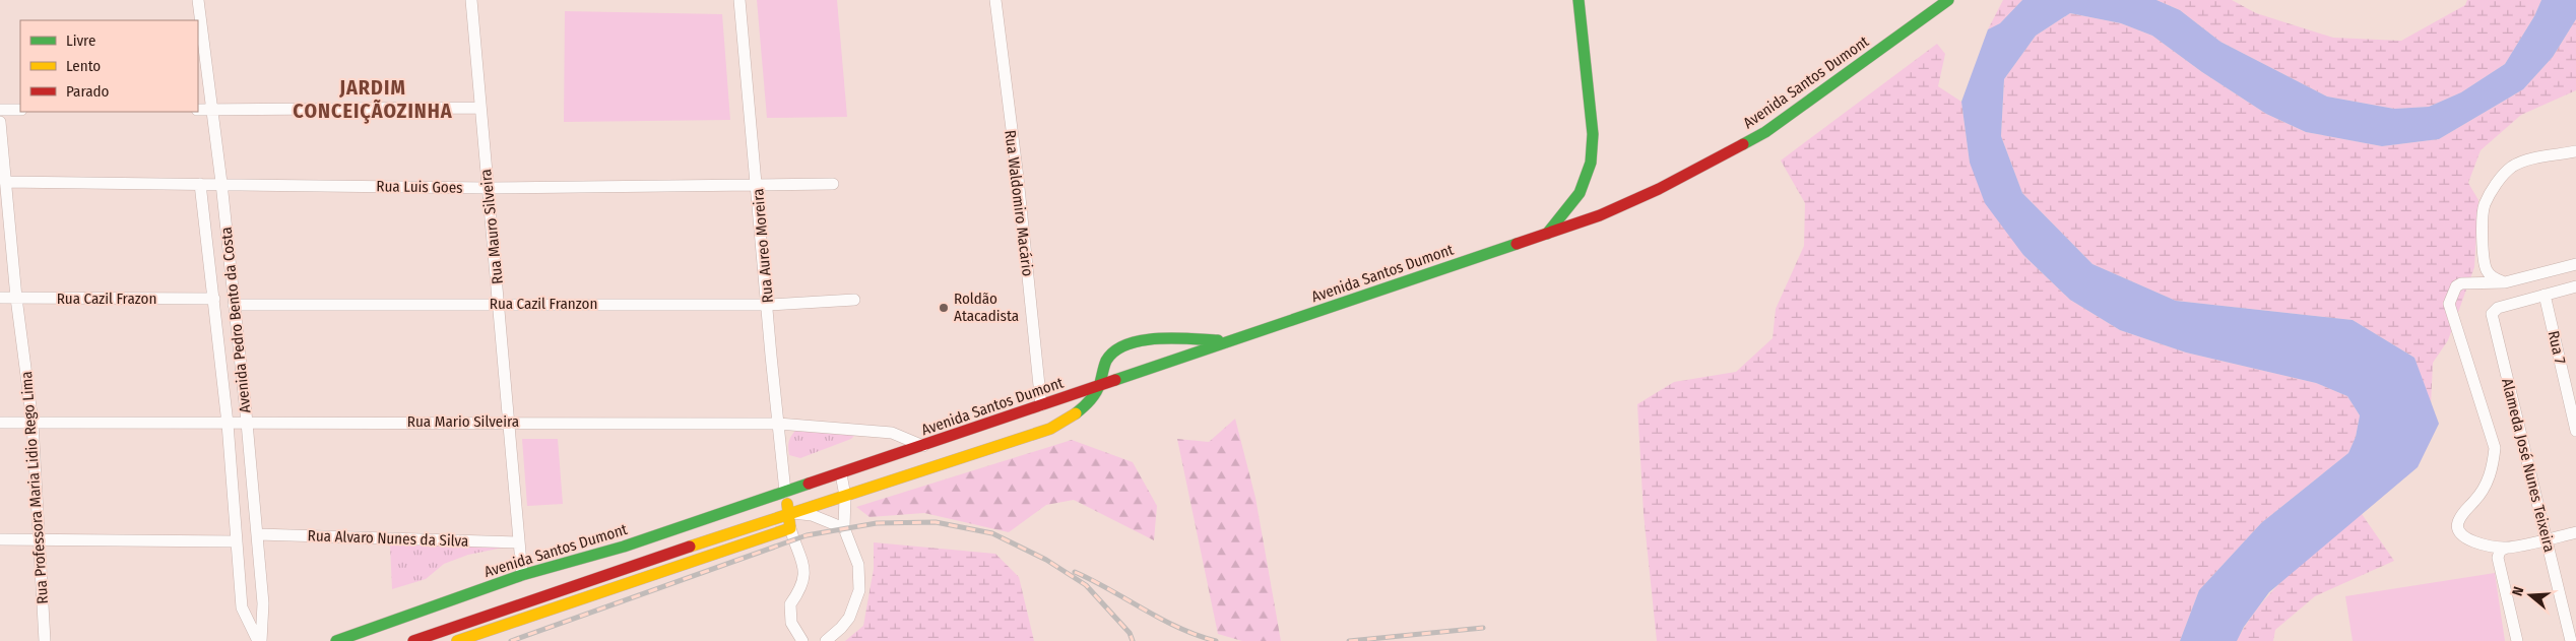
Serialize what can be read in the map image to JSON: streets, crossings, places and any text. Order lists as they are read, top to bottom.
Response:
{
  "streets": {
    "main road": ["Avenida Santos Dumont"],
    "street": [
      "Rua Luis Goes",
      "Rua Waldomiro Macário",
      "Rua Mauro Silveira",
      "Rua Aureo Moreira",
      "Rua Cazil Frazon",
      "Rua Cazil Franzon",
      "Avenida Pedro Bento da Costa",
      "Rua 7",
      "Rua Mario Silveira",
      "Alameda José Nunes Teixeira",
      "Rua Professora Maria Lidio Rego Lima",
      "Rua Alvaro Nunes da Silva"
    ]
  },
  "crossings": [
    ["Avenida Santos Dumont", "Rua Waldomiro Macário"],
    ["Avenida Santos Dumont", "Rua Mauro Silveira"],
    ["Avenida Santos Dumont", "Rua Aureo Moreira"],
    ["Avenida Santos Dumont", "Rua Mario Silveira"],
    ["Rua Luis Goes", "Rua Mauro Silveira"],
    ["Rua Luis Goes", "Rua Aureo Moreira"],
    ["Rua Luis Goes", "Avenida Pedro Bento da Costa"],
    ["Rua Luis Goes", "Rua Professora Maria Lidio Rego Lima"],
    ["Rua Mauro Silveira", "Rua Cazil Franzon"],
    ["Rua Mauro Silveira", "Rua Mario Silveira"],
    ["Rua Mauro Silveira", "Rua Alvaro Nunes da Silva"],
    ["Rua Aureo Moreira", "Rua Cazil Franzon"],
    ["Rua Aureo Moreira", "Rua Mario Silveira"],
    ["Rua Cazil Frazon", "Avenida Pedro Bento da Costa"],
    ["Rua Cazil Frazon", "Rua Professora Maria Lidio Rego Lima"],
    ["Rua Cazil Franzon", "Avenida Pedro Bento da Costa"],
    ["Avenida Pedro Bento da Costa", "Rua Mario Silveira"],
    ["Avenida Pedro Bento da Costa", "Rua Alvaro Nunes da Silva"],
    ["Rua 7", "Alameda José Nunes Teixeira"],
    ["Rua Mario Silveira", "Rua Professora Maria Lidio Rego Lima"]
  ],
  "districts": ["JARDIM CONCEIÇÃOZINHA"],
  "places": ["Roldão Atacadista"],
  "legend": ["Livre", "Lento", "Parado"],
  "north": "left"
}
